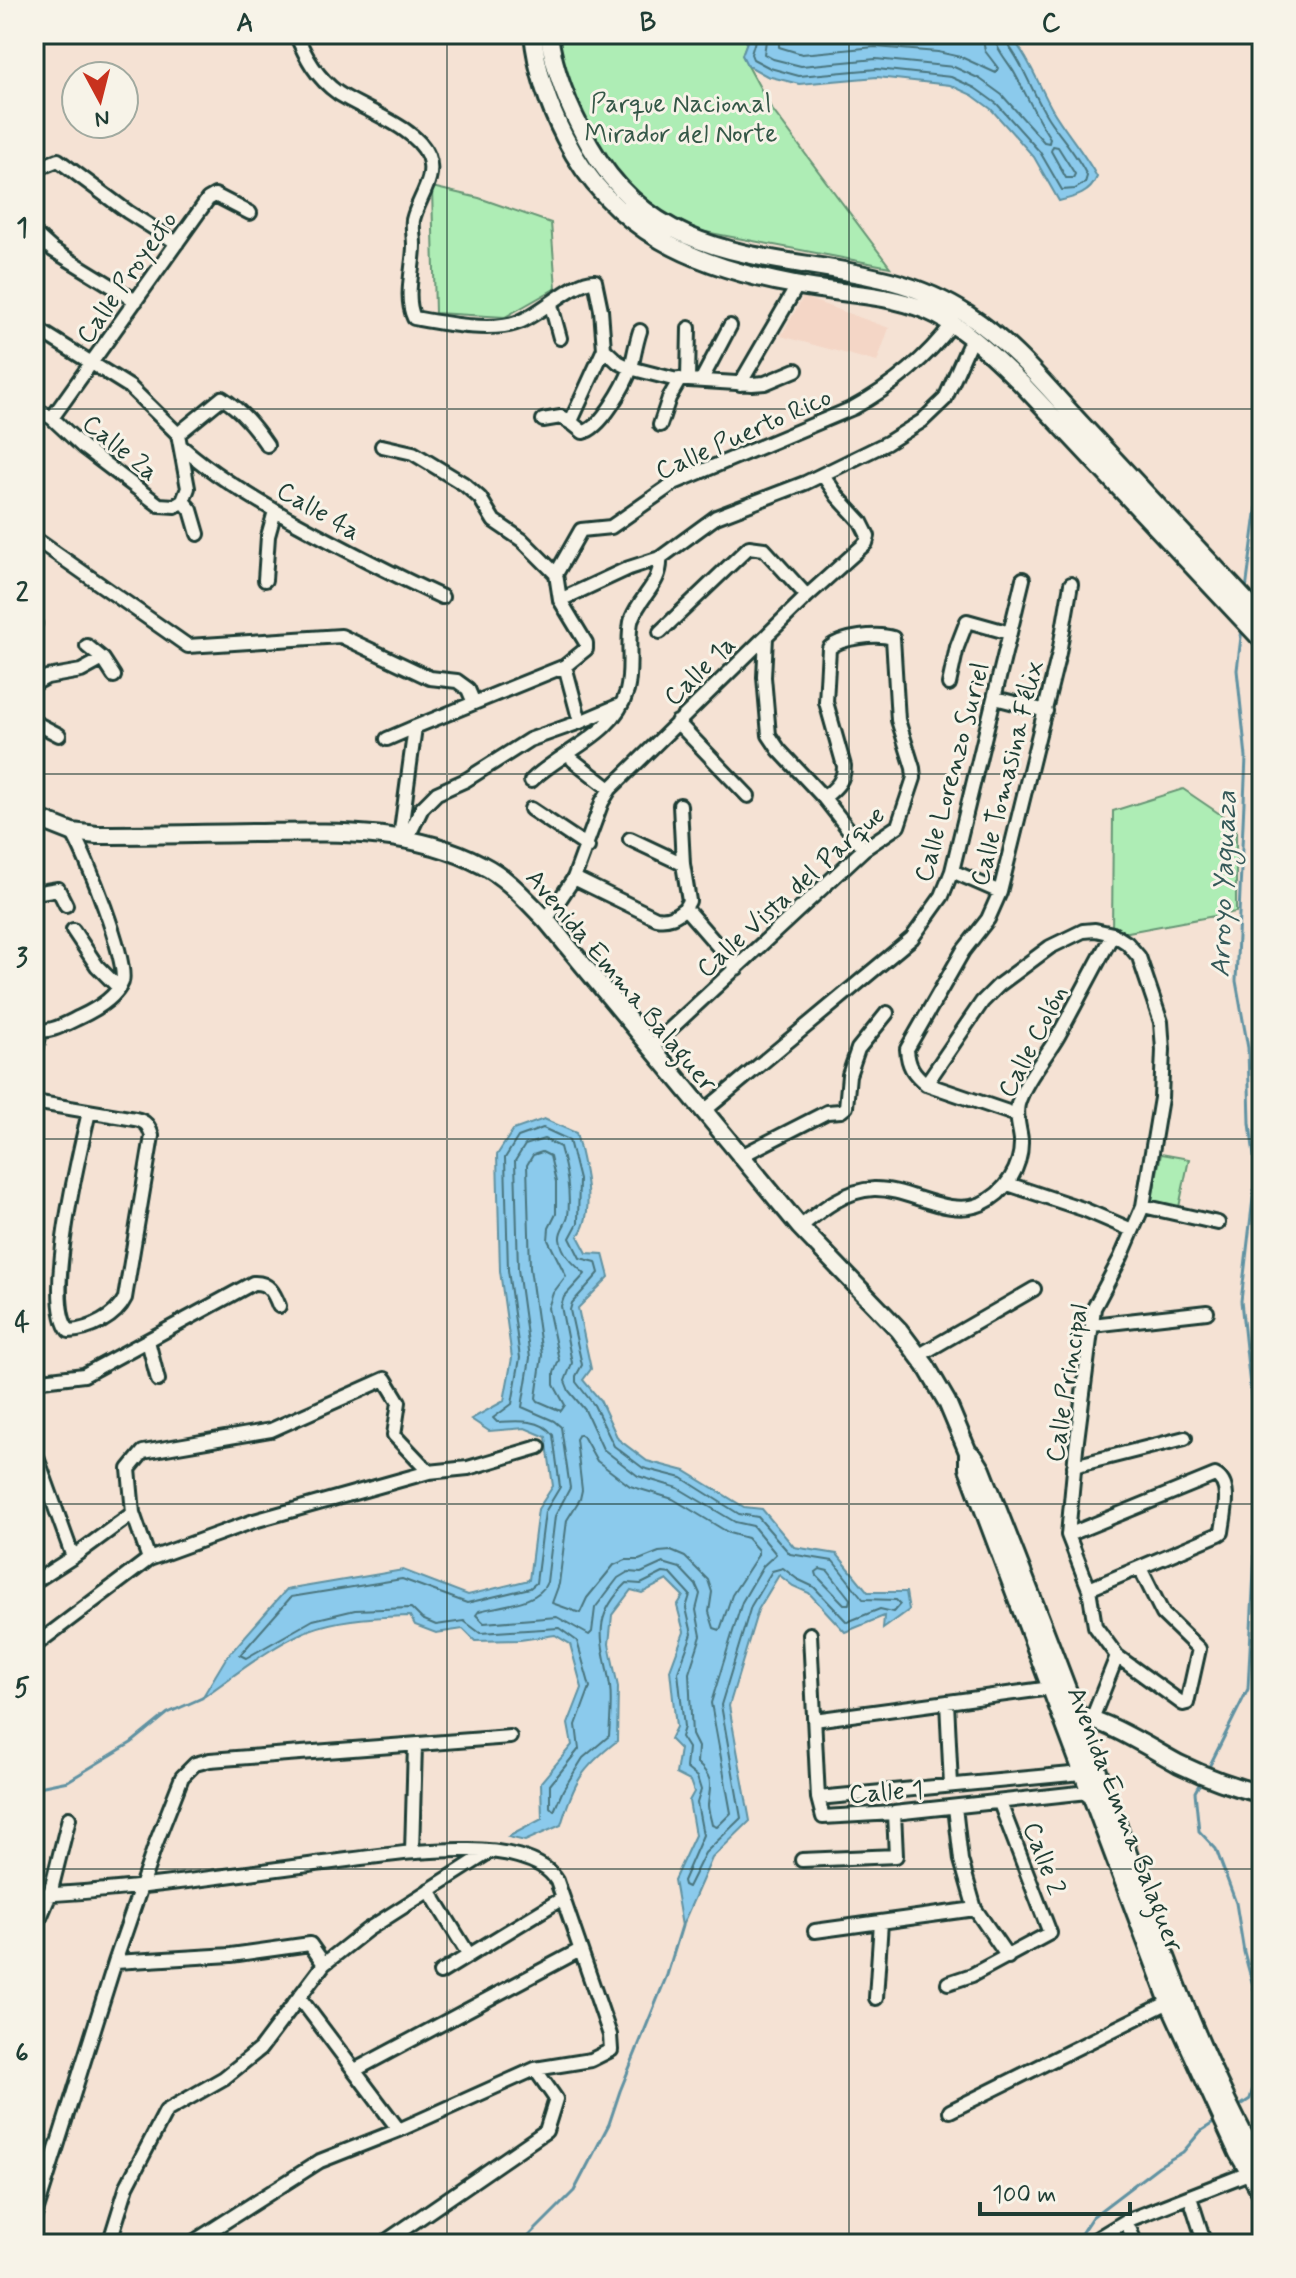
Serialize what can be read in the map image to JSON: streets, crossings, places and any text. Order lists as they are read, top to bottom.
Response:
{
  "streets": {
    "street": [
      "Calle Proyecto",
      "Calle Puerto Rico",
      "Calle 2a",
      "Calle 4a",
      "Calle 1a",
      "Calle Lorenzo Suriel",
      "Calle Tomasina Félix",
      "Calle Vista del Parque",
      "Avenida Emma Balaguer",
      "Calle Colón",
      "Calle Principal",
      "Calle 1",
      "Calle 2"
    ]
  },
  "crossings": [
    ["Calle Proyecto", "Calle 2a"],
    ["Calle 1a", "Avenida Emma Balaguer"],
    ["Calle Lorenzo Suriel", "Avenida Emma Balaguer"],
    ["Calle Vista del Parque", "Avenida Emma Balaguer"],
    ["Avenida Emma Balaguer", "Calle 1"],
    ["Calle Colón", "Calle Principal"],
    ["Calle 1", "Calle 2"]
  ],
  "water": ["Arroyo Yaguaza"],
  "parks": ["Parque Nacional Mirador del Norte"],
  "scale_bar": "100 m",
  "north": "bottom",
  "grid": {
    "columns": ["A", "B", "C"],
    "rows": [
      "1",
      "2",
      "3",
      "4",
      "5",
      "6"
    ]
  }
}
